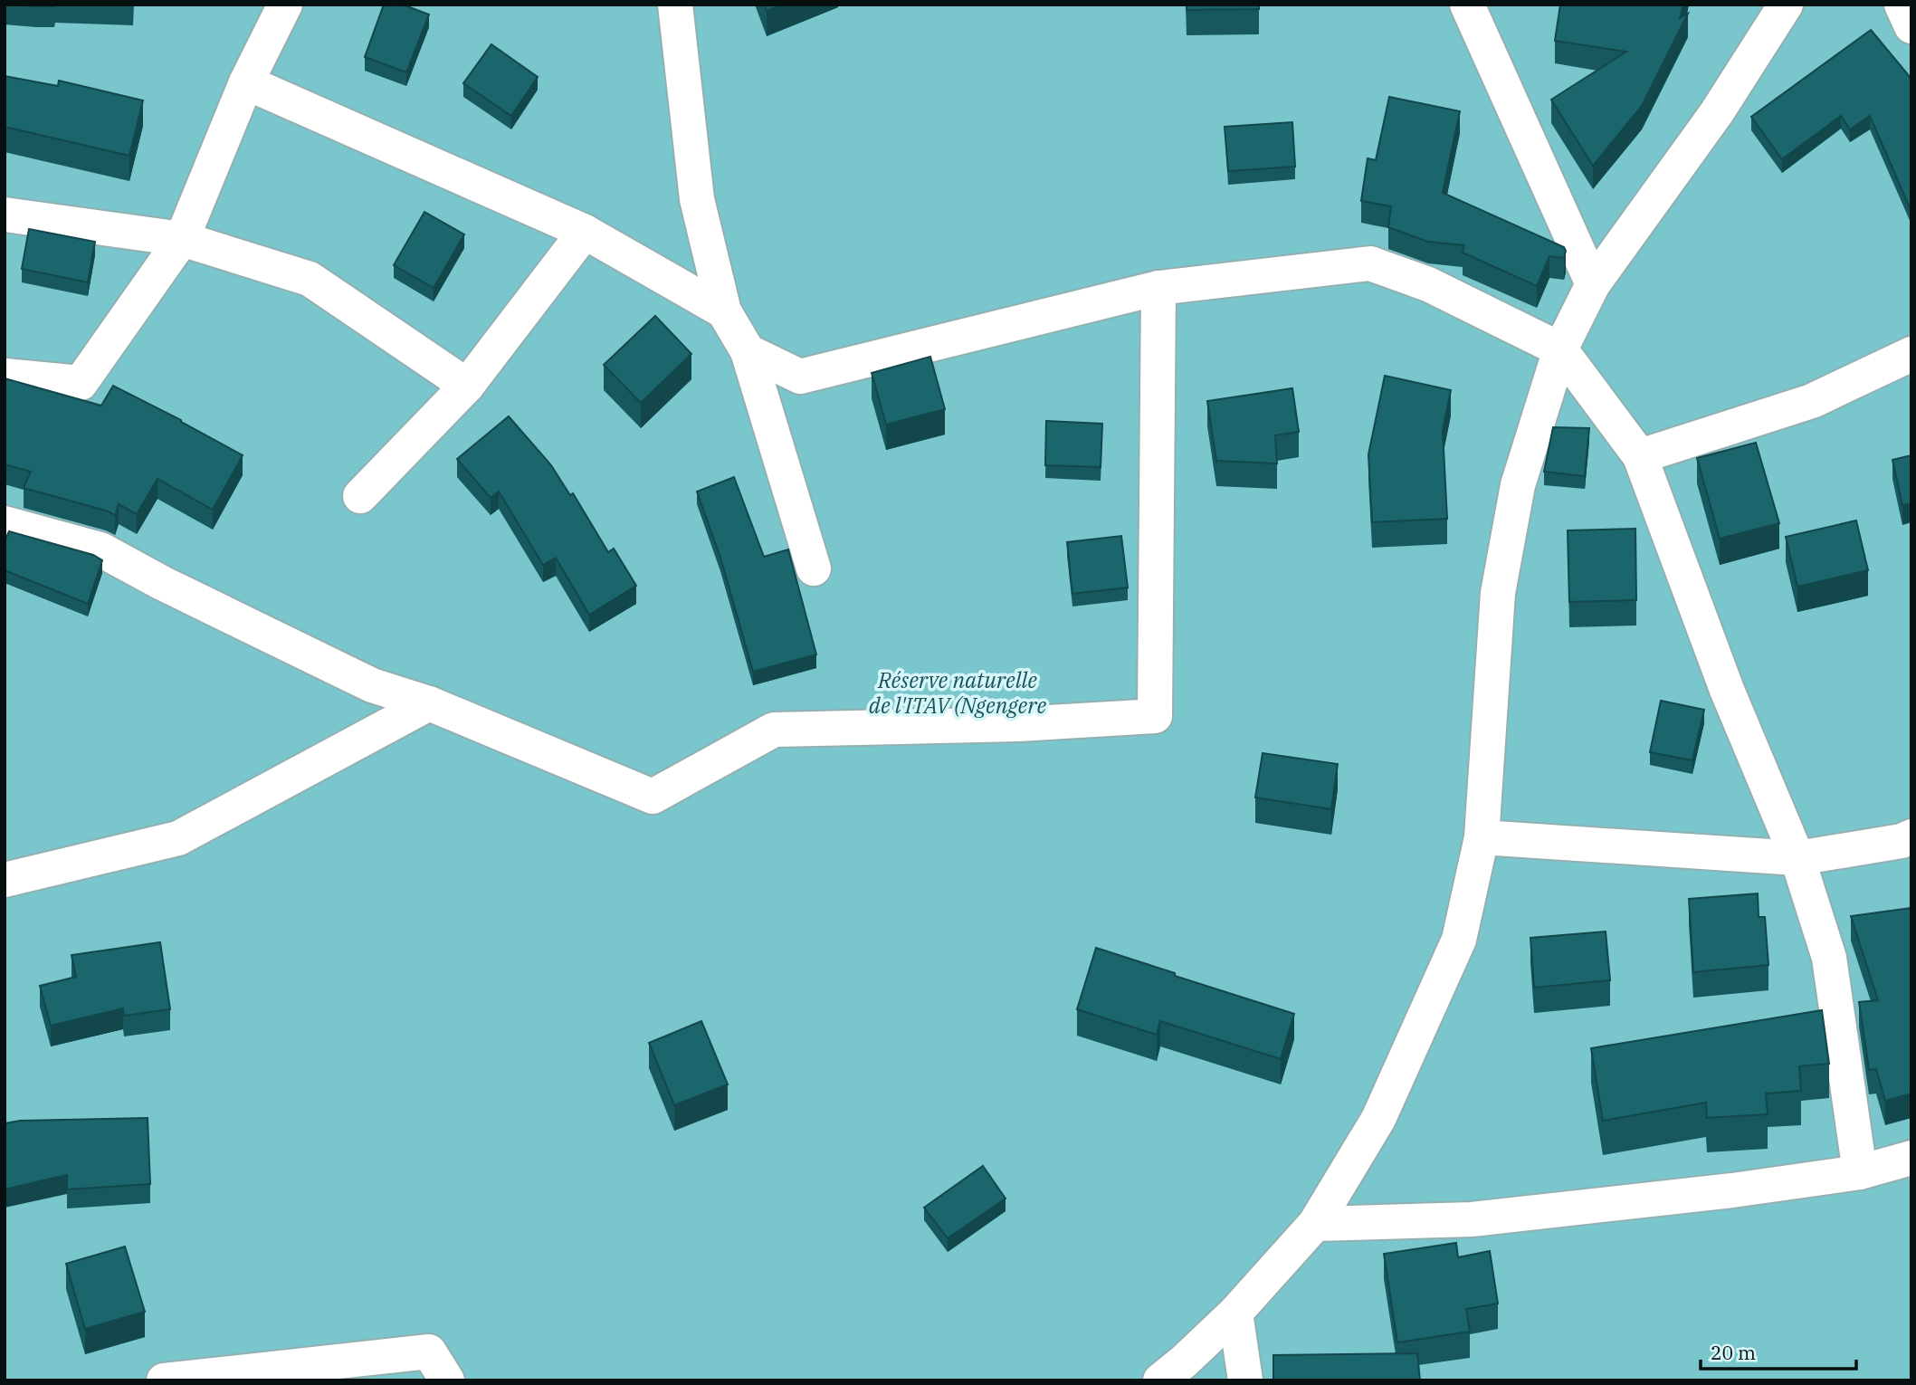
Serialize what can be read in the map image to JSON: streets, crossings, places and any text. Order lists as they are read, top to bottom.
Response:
{
  "parks": ["Réserve naturelle de l'ITAV (Ngengere"],
  "scale_bar": "20 m"
}
